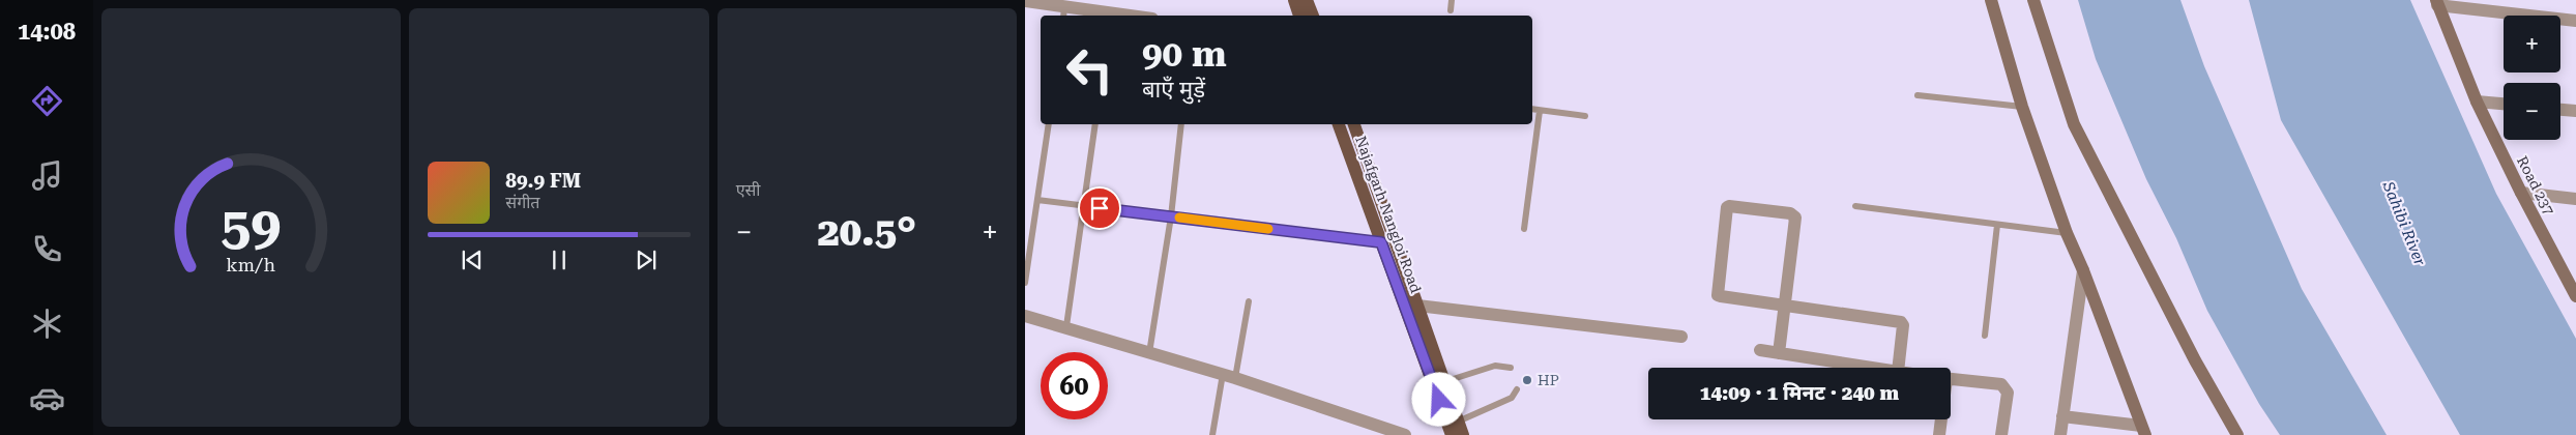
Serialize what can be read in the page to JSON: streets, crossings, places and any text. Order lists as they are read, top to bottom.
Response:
{
  "streets": {
    "main road": ["Najafgarh Nangloi Road"],
    "street": ["Road 237"]
  },
  "water": ["Sahibi River"],
  "places": ["HP"],
  "page": {
    "tabs": "14:08",
    "tile": "एसी",
    "map_buttons": ["+", "−"],
    "turn": ["90 m", "बाएँ मुड़ें"],
    "song": ["89.9 FM", "संगीत"],
    "heat": ["−", "20.5°", "+"],
    "limit": "60",
    "trip": "14:09 · 1 मिनट · 240 m",
    "gauge": ["59", "km/h"]
  }
}
